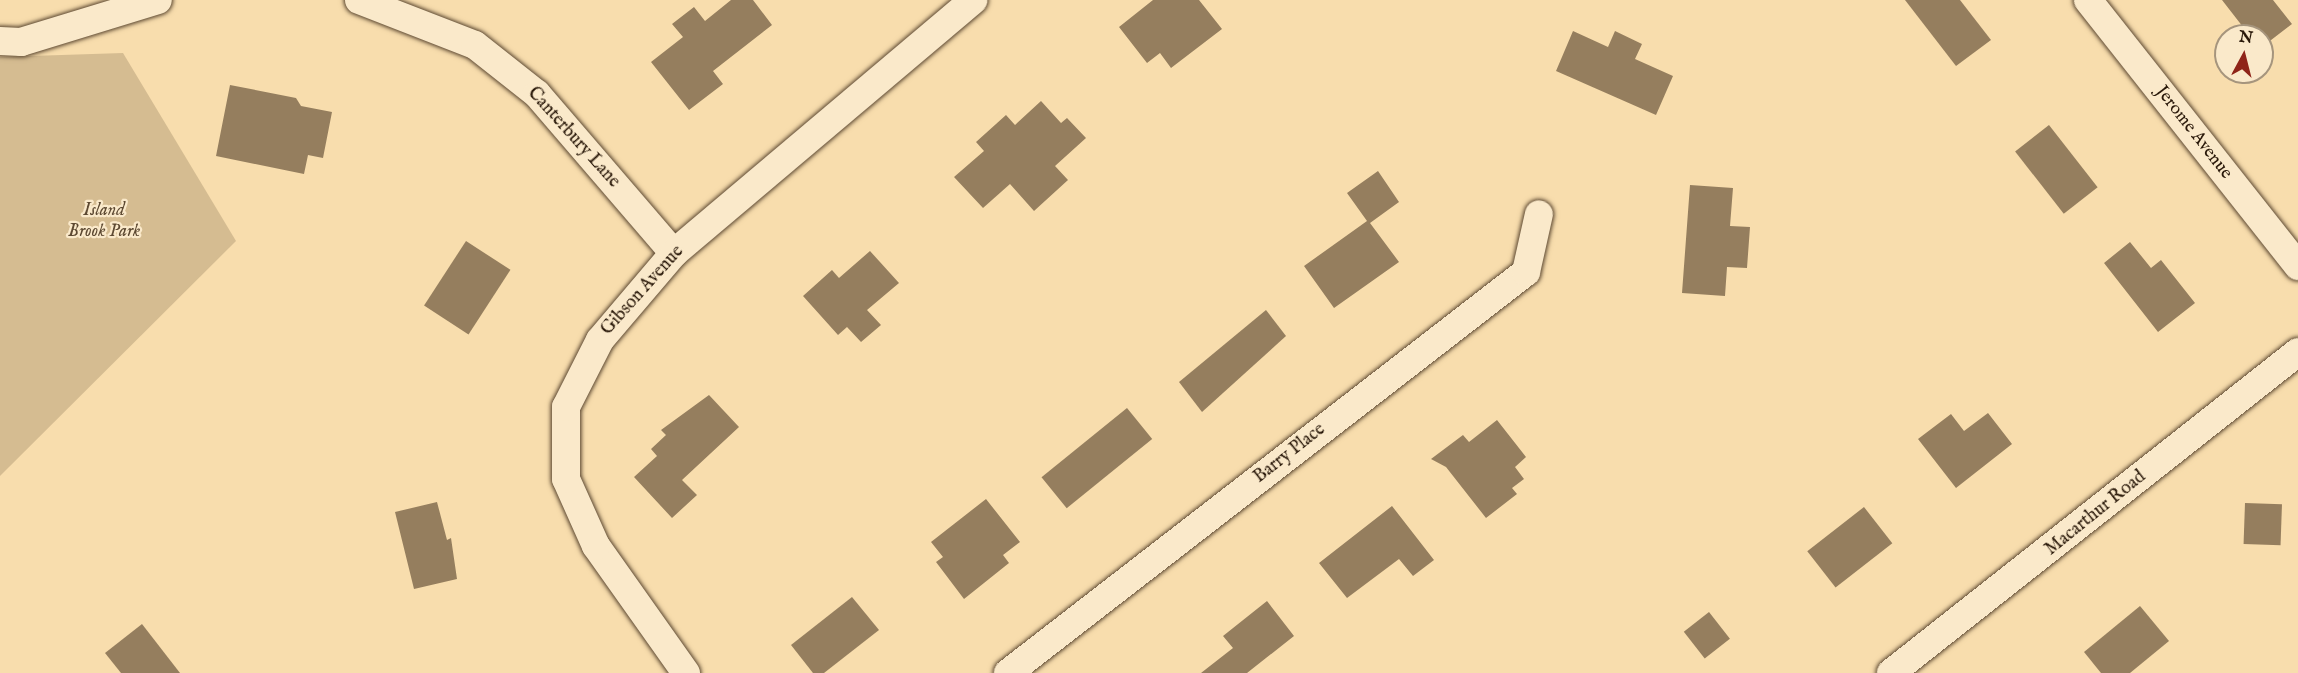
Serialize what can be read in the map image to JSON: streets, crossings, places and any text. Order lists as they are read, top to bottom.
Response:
{
  "streets": {
    "street": [
      "Jerome Avenue",
      "Canterbury Lane",
      "Gibson Avenue",
      "Barry Place",
      "Macarthur Road"
    ]
  },
  "crossings": [
    ["Canterbury Lane", "Gibson Avenue"]
  ],
  "parks": ["Island Brook Park"],
  "north": "top"
}
